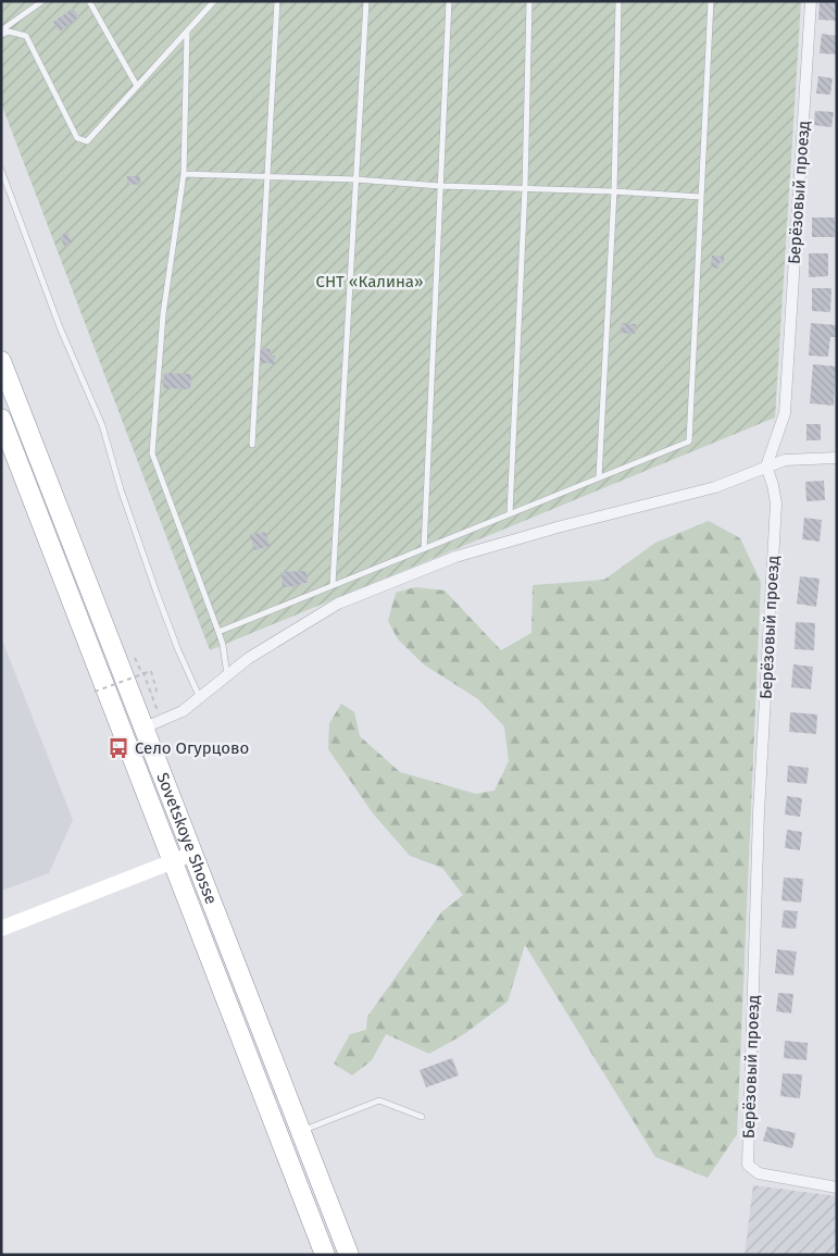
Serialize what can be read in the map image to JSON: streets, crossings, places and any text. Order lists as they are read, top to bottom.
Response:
{
  "streets": {
    "highway": ["Sovetskoye Shosse"],
    "street": ["Берёзовый проезд"]
  },
  "parks": ["СНТ «Калина»"],
  "places": {
    "bus stop": ["Село Огурцово"]
  }
}
